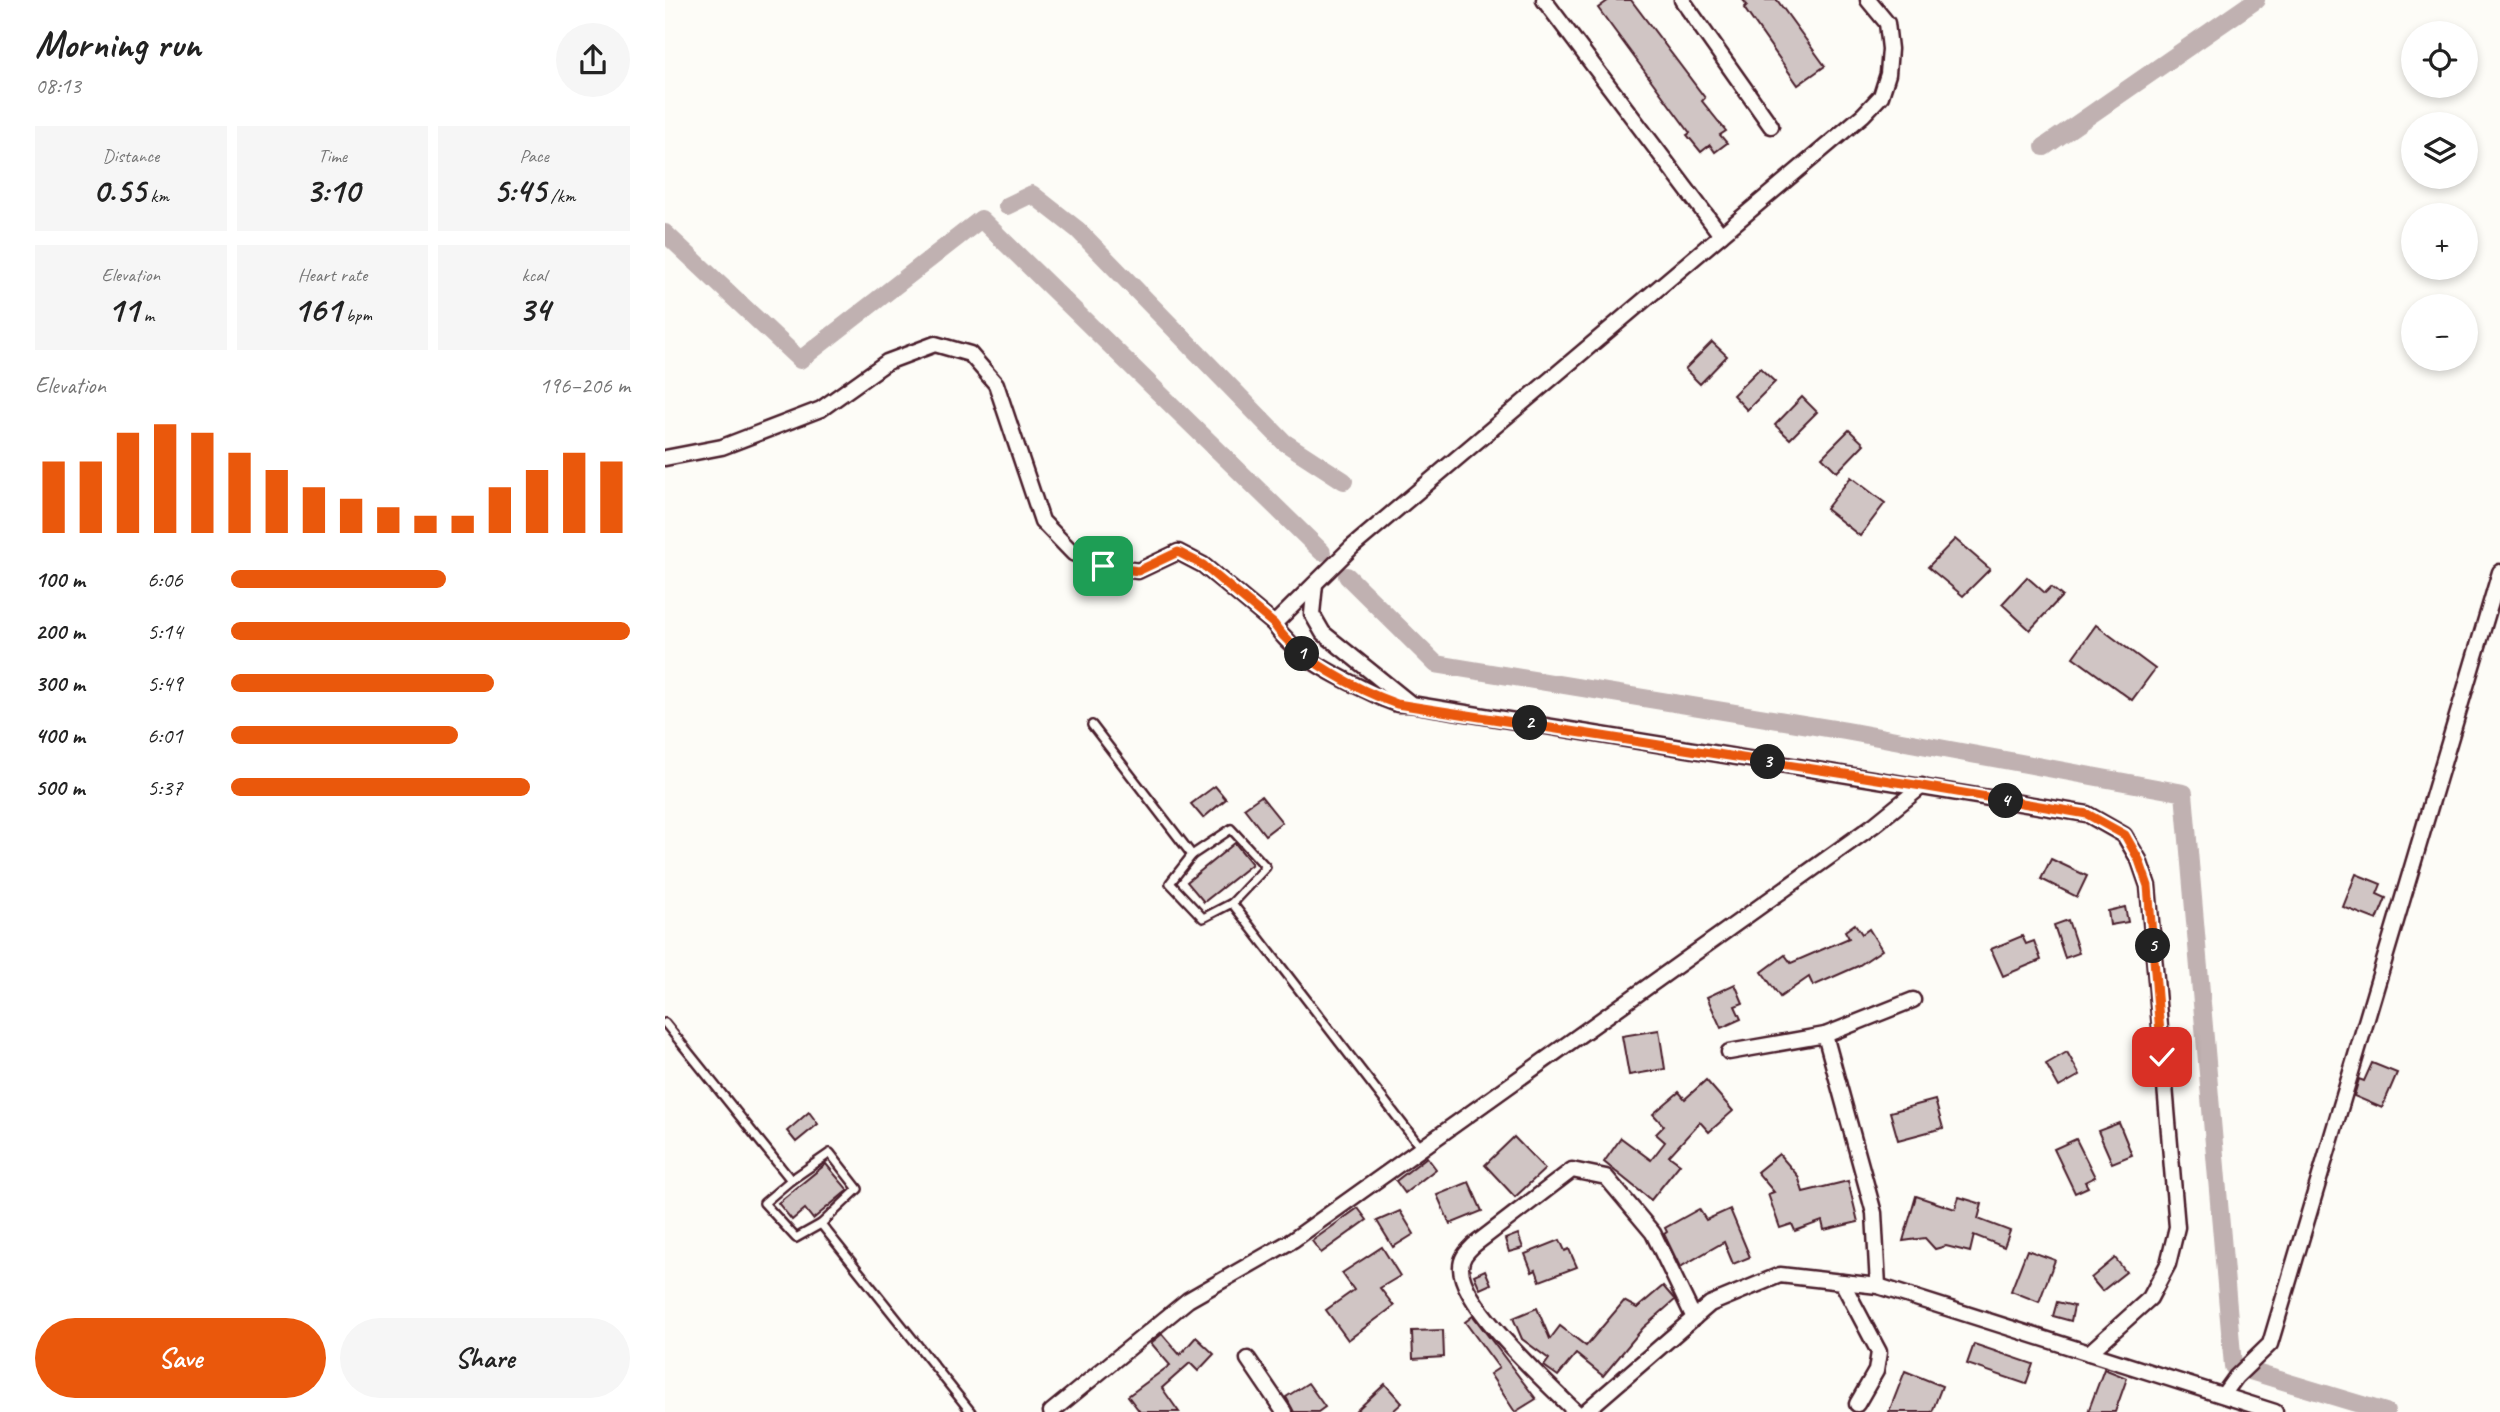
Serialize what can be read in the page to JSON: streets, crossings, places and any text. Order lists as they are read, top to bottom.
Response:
{
  "page": {
    "heading": ["Morning run", "08:13"],
    "map_buttons": ["+", "−"],
    "stats": [
      ["Distance", "0.55 km"],
      ["Time", "3:10"],
      ["Pace", "5:45 /km"],
      ["Elevation", "11 m"],
      ["Heart rate", "161 bpm"],
      ["kcal", "34"]
    ],
    "chart": ["Elevation", "196–206 m"],
    "list": [
      {
        "name": "100 m",
        "note": "6:06"
      },
      {
        "name": "200 m",
        "note": "5:14"
      },
      {
        "name": "300 m",
        "note": "5:49"
      },
      {
        "name": "400 m",
        "note": "6:01"
      },
      {
        "name": "500 m",
        "note": "5:37"
      }
    ],
    "pins": [
      "1",
      "2",
      "3",
      "4",
      "5"
    ],
    "buttons": ["Save", "Share"]
  }
}
